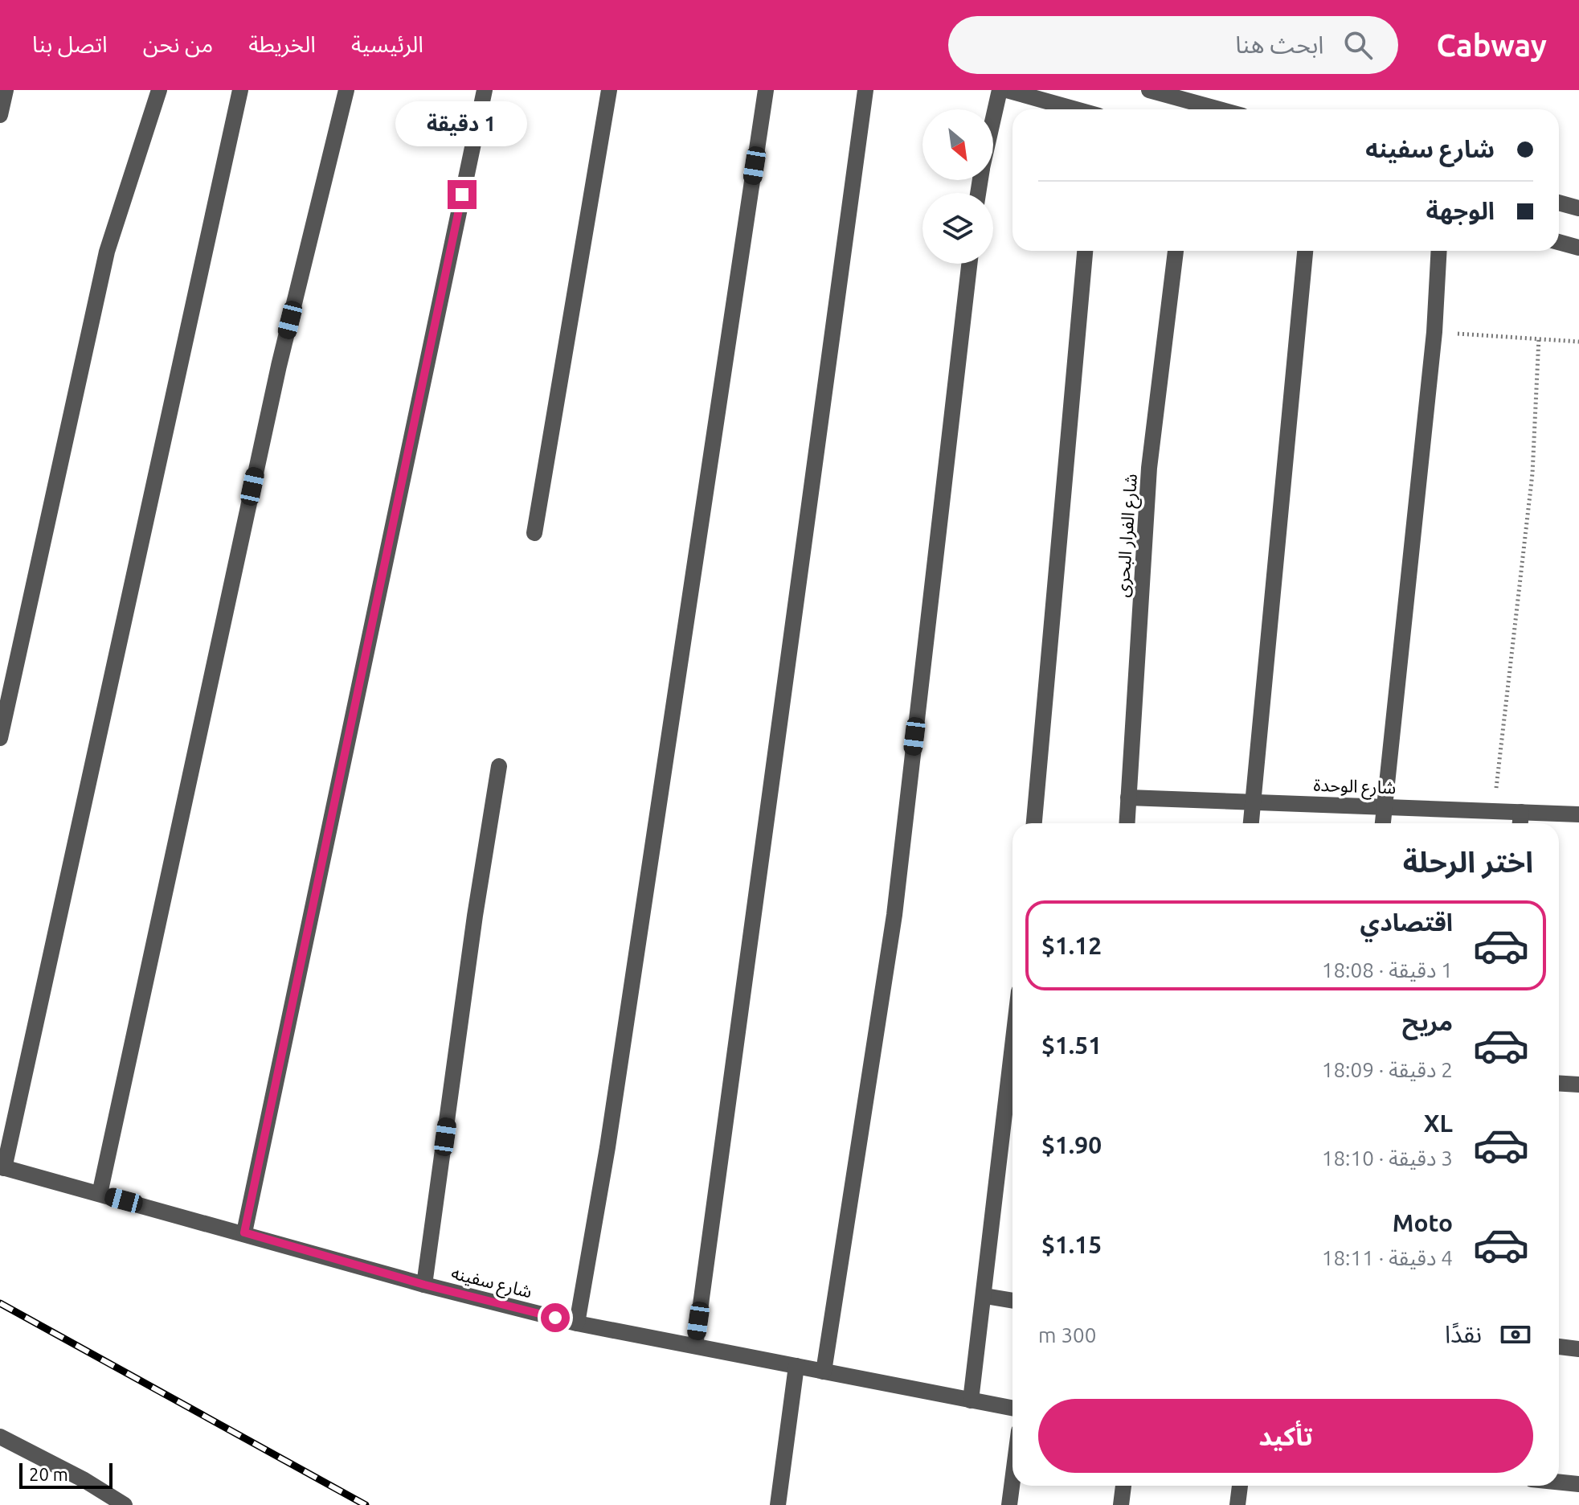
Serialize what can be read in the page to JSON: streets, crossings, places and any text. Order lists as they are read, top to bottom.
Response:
{
  "streets": {
    "street": ["شارع الفرار البحرى", "شارع الوحدة", "شارع سفينه"]
  },
  "crossings": [
    ["شارع الفرار البحرى", "شارع الوحدة"]
  ],
  "scale_bar": "20 m",
  "north": "bottom right",
  "page": {
    "header": "Cabway",
    "search": "ابحث هنا",
    "nav": [
      "الرئيسية",
      "الخريطة",
      "من نحن",
      "اتصل بنا"
    ],
    "bubble": "1 دقيقة",
    "banner": ["شارع سفينه", "الوجهة"],
    "heading": "اختر الرحلة",
    "list": [
      {
        "name": "اقتصادي",
        "note": "1 دقيقة · 18:08",
        "value": "$1.12"
      },
      {
        "name": "مريح",
        "note": "2 دقيقة · 18:09",
        "value": "$1.51"
      },
      {
        "name": "XL",
        "note": "3 دقيقة · 18:10",
        "value": "$1.90"
      },
      {
        "name": "Moto",
        "note": "4 دقيقة · 18:11",
        "value": "$1.15"
      }
    ],
    "pay": ["نقدًا", "300 m"],
    "buttons": "تأكيد",
    "scale": "20 m"
  }
}
